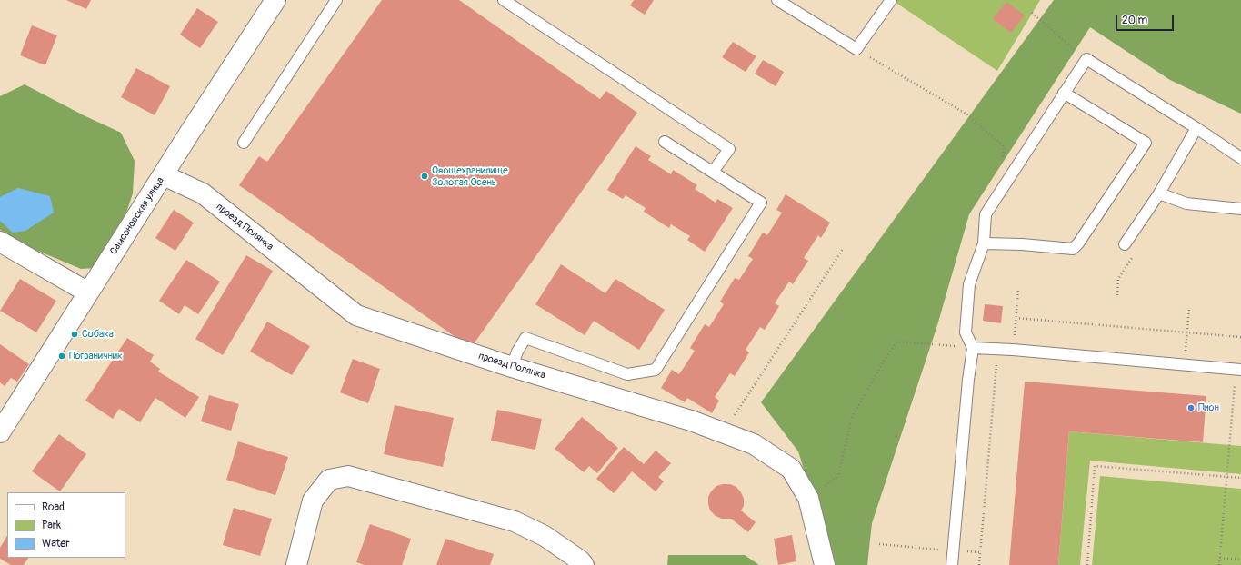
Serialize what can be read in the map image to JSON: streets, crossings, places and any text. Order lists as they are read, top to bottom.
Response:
{
  "streets": {
    "street": ["Самсоновская улица", "проезд Полянка"]
  },
  "crossings": [
    ["Самсоновская улица", "проезд Полянка"]
  ],
  "places": [
    "Овощехранилище Золотая Осень",
    "Собака",
    "Пограничник",
    "Пион"
  ],
  "legend": ["Road", "Park", "Water"],
  "scale_bar": "20 m"
}
